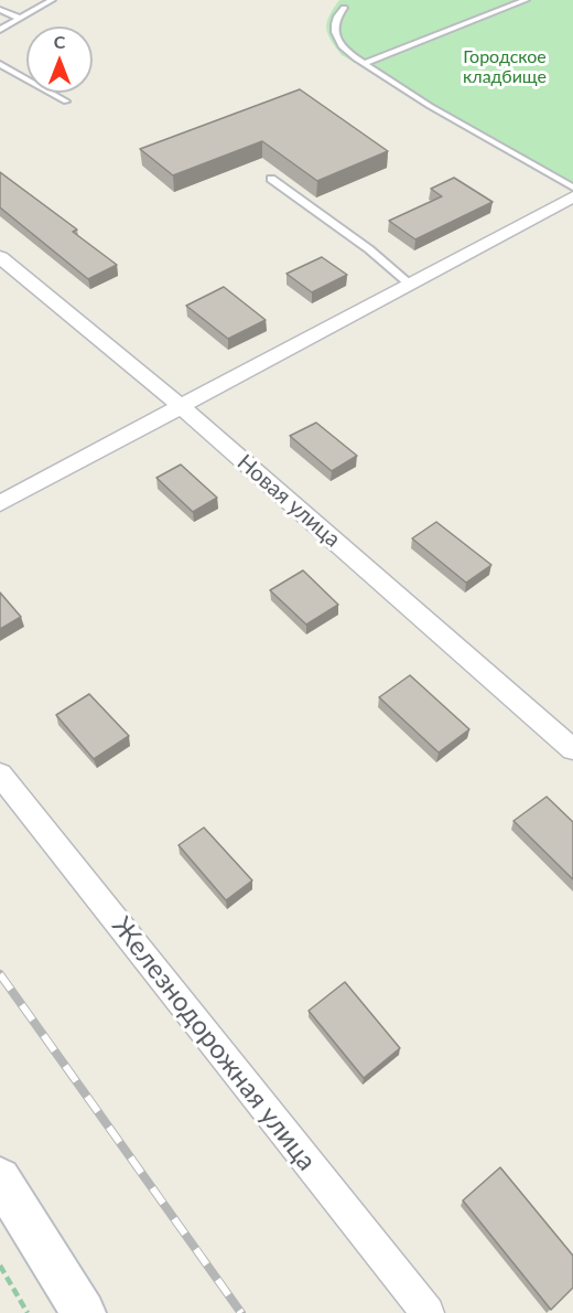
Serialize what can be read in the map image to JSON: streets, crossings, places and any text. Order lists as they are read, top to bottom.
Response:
{
  "streets": {
    "street": ["Новая улица", "Железнодорожная улица"]
  },
  "parks": ["Городское кладбище"],
  "north": "top"
}
